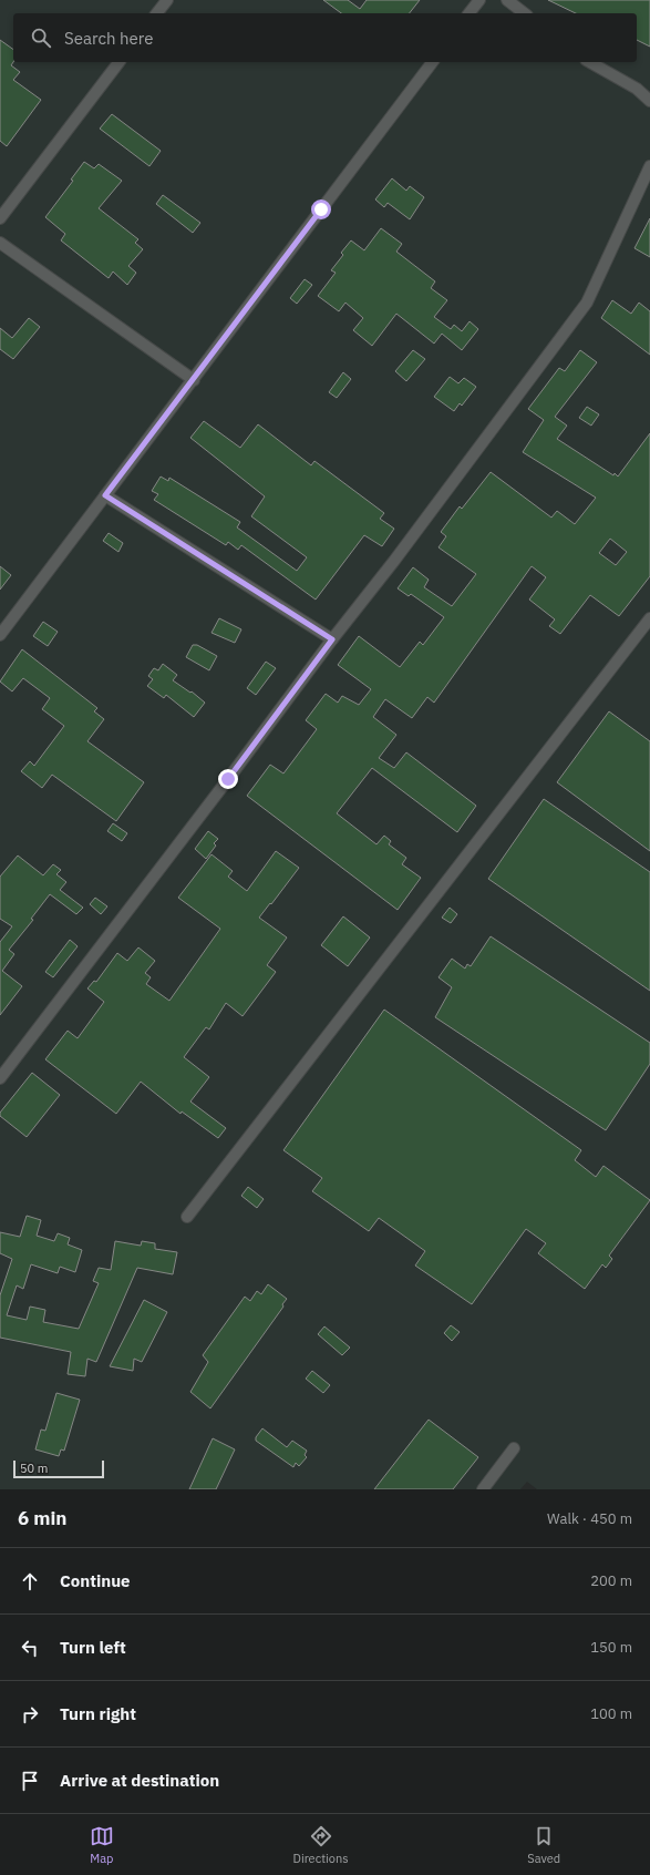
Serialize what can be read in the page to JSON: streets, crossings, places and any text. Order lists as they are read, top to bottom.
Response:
{
  "scale_bar": "50 m",
  "page": {
    "search": "Search here",
    "scale": "50 m",
    "heading": ["6 min", "Walk · 450 m"],
    "list": [
      ["Continue", "200 m"],
      ["Turn left", "150 m"],
      ["Turn right", "100 m"],
      "Arrive at destination"
    ],
    "nav": ["Map", "Directions", "Saved"]
  }
}
